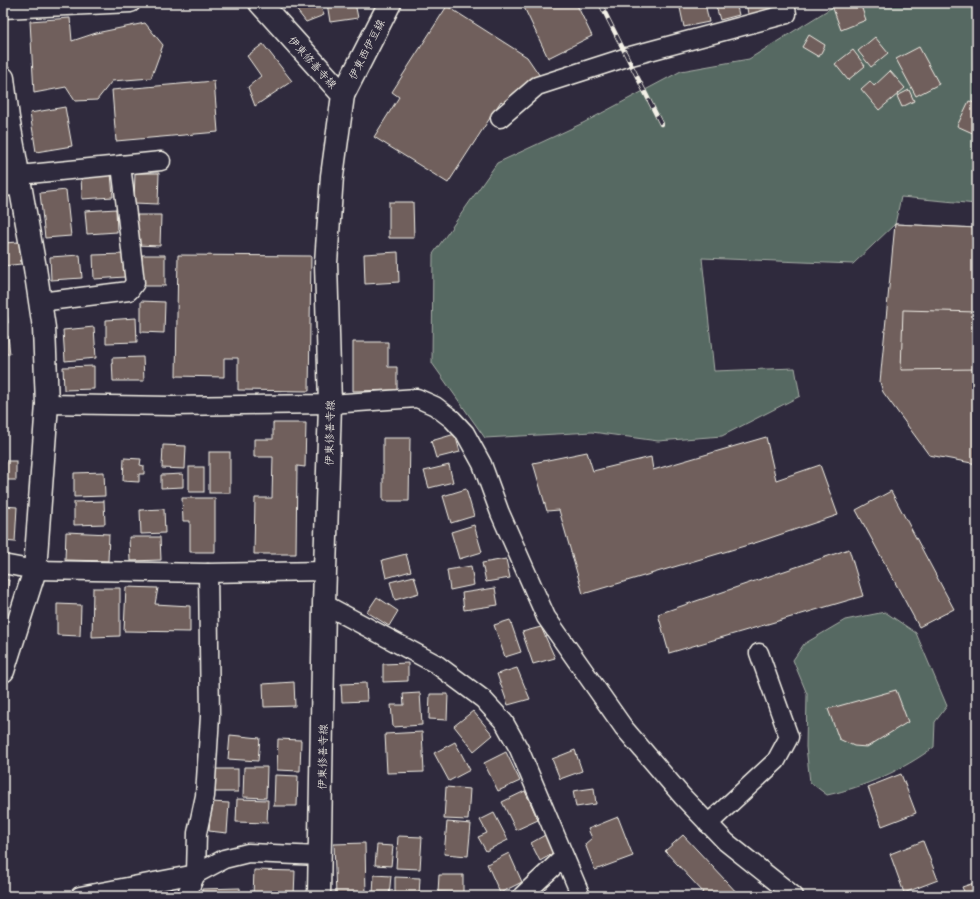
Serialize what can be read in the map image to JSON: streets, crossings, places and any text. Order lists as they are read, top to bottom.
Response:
{
  "streets": {
    "main road": ["伊東西伊豆線", "伊東修善寺線"]
  },
  "crossings": [
    ["伊東西伊豆線", "伊東修善寺線"]
  ]
}
